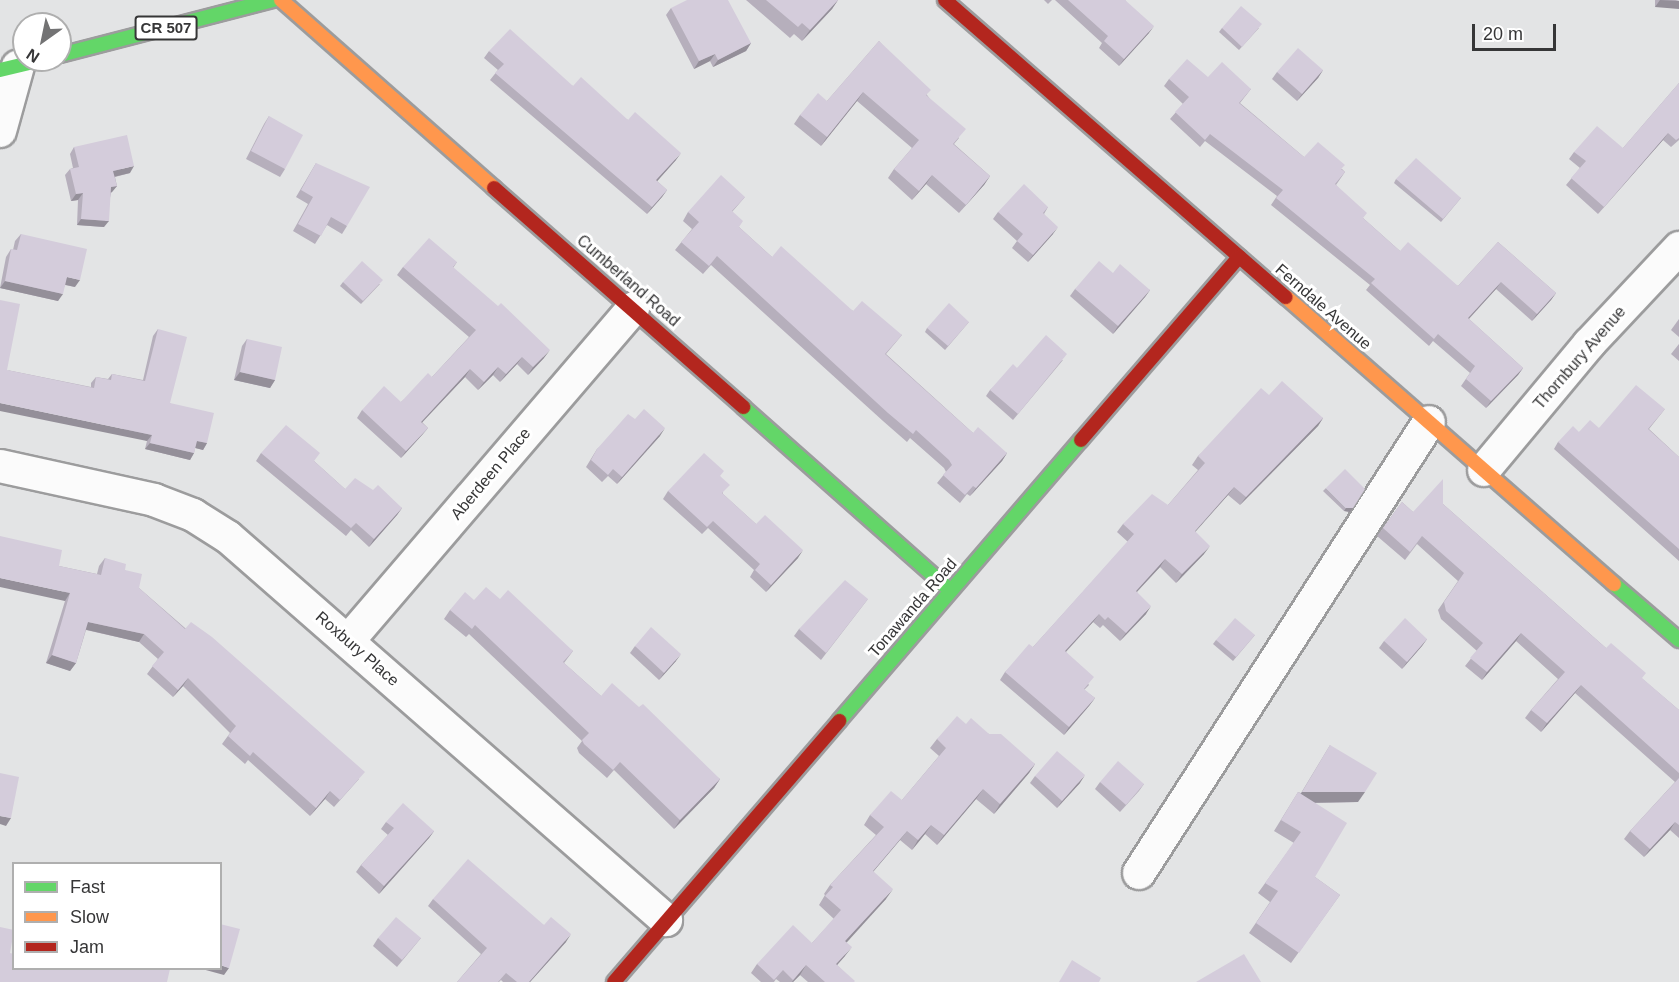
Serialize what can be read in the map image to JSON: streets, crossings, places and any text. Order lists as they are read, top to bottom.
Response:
{
  "streets": {
    "street": [
      "CR 507",
      "Cumberland Road",
      "Ferndale Avenue",
      "Thornbury Avenue",
      "Aberdeen Place",
      "Tonawanda Road",
      "Roxbury Place"
    ]
  },
  "crossings": [
    ["Cumberland Road", "Aberdeen Place"],
    ["Cumberland Road", "Tonawanda Road"],
    ["Ferndale Avenue", "Thornbury Avenue"],
    ["Ferndale Avenue", "Tonawanda Road"],
    ["Aberdeen Place", "Roxbury Place"],
    ["Tonawanda Road", "Roxbury Place"]
  ],
  "legend": ["Fast", "Slow", "Jam"],
  "scale_bar": "20 m",
  "north": "bottom left"
}
